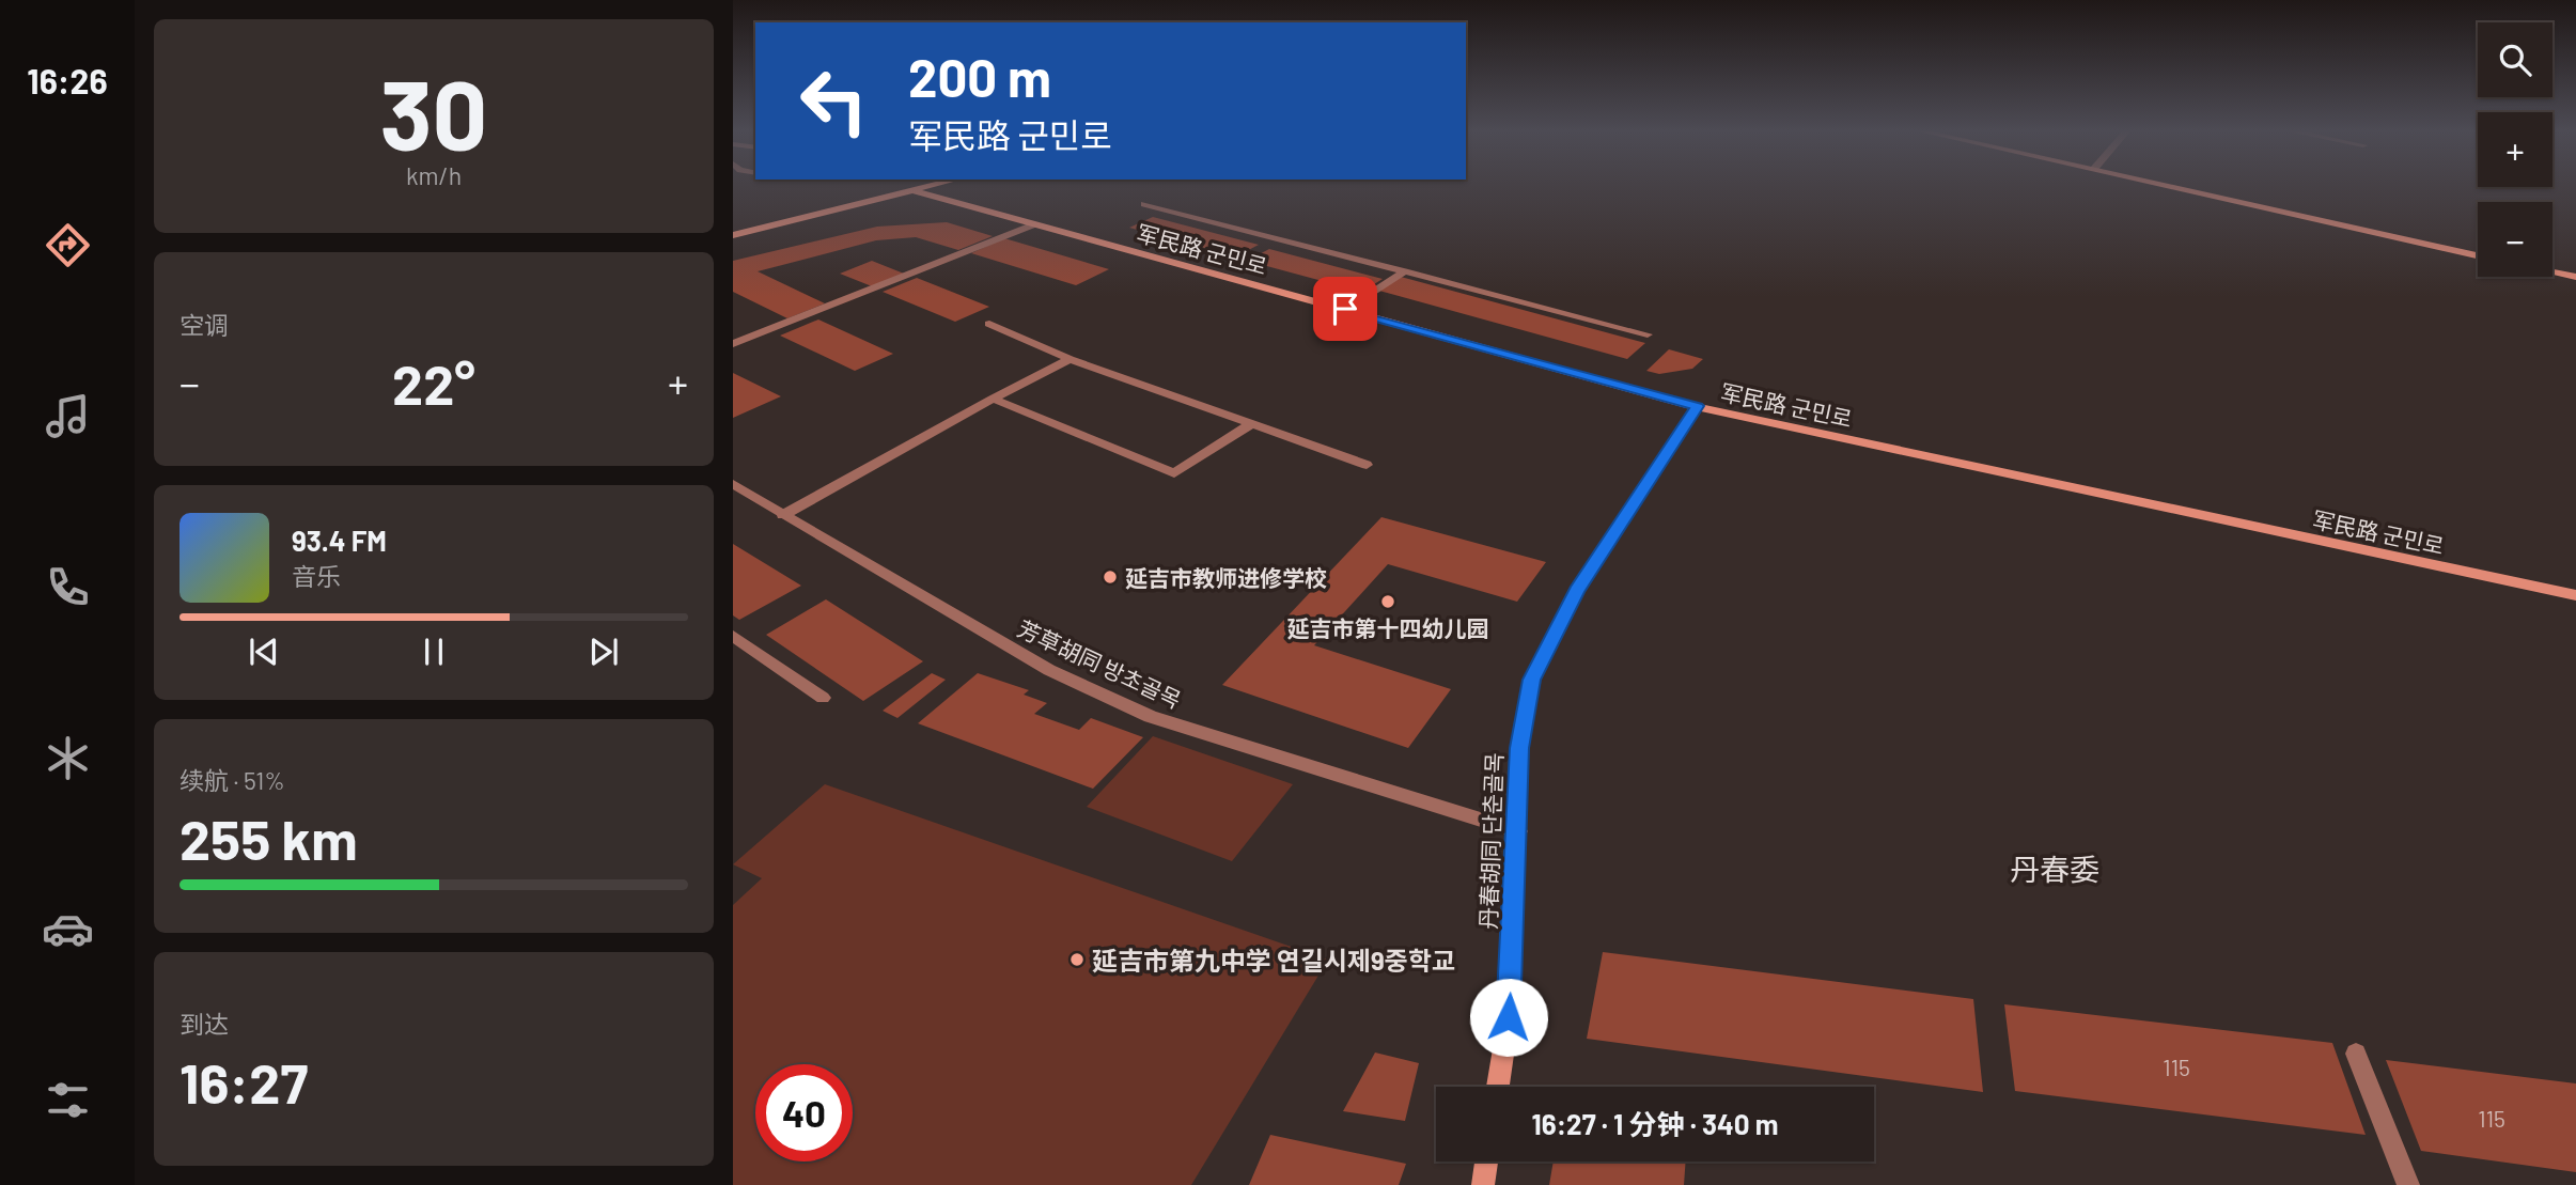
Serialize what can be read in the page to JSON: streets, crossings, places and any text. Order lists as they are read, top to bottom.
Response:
{
  "streets": {
    "street": ["军民路 군민로", "芳草胡同 방초골목", "丹春胡同 단춘골목"]
  },
  "crossings": [
    ["军民路 군민로", "丹春胡同 단춘골목"],
    ["芳草胡同 방초골목", "丹春胡同 단춘골목"]
  ],
  "districts": ["丹春委"],
  "places": ["延吉市教师进修学校", "延吉市第十四幼儿园", "延吉市第九中学 연길시제9중학교"],
  "house_numbers": ["115", "115"],
  "page": {
    "tabs": "16:26",
    "tile": [
      ["30", "km/h"],
      "空调",
      ["续航 · 51%", "255 km"],
      ["到达", "16:27"]
    ],
    "map_buttons": ["+", "−"],
    "turn": ["200 m", "军民路 군민로"],
    "heat": ["−", "22°", "+"],
    "song": ["93.4 FM", "音乐"],
    "limit": "40",
    "trip": "16:27 · 1 分钟 · 340 m"
  }
}
